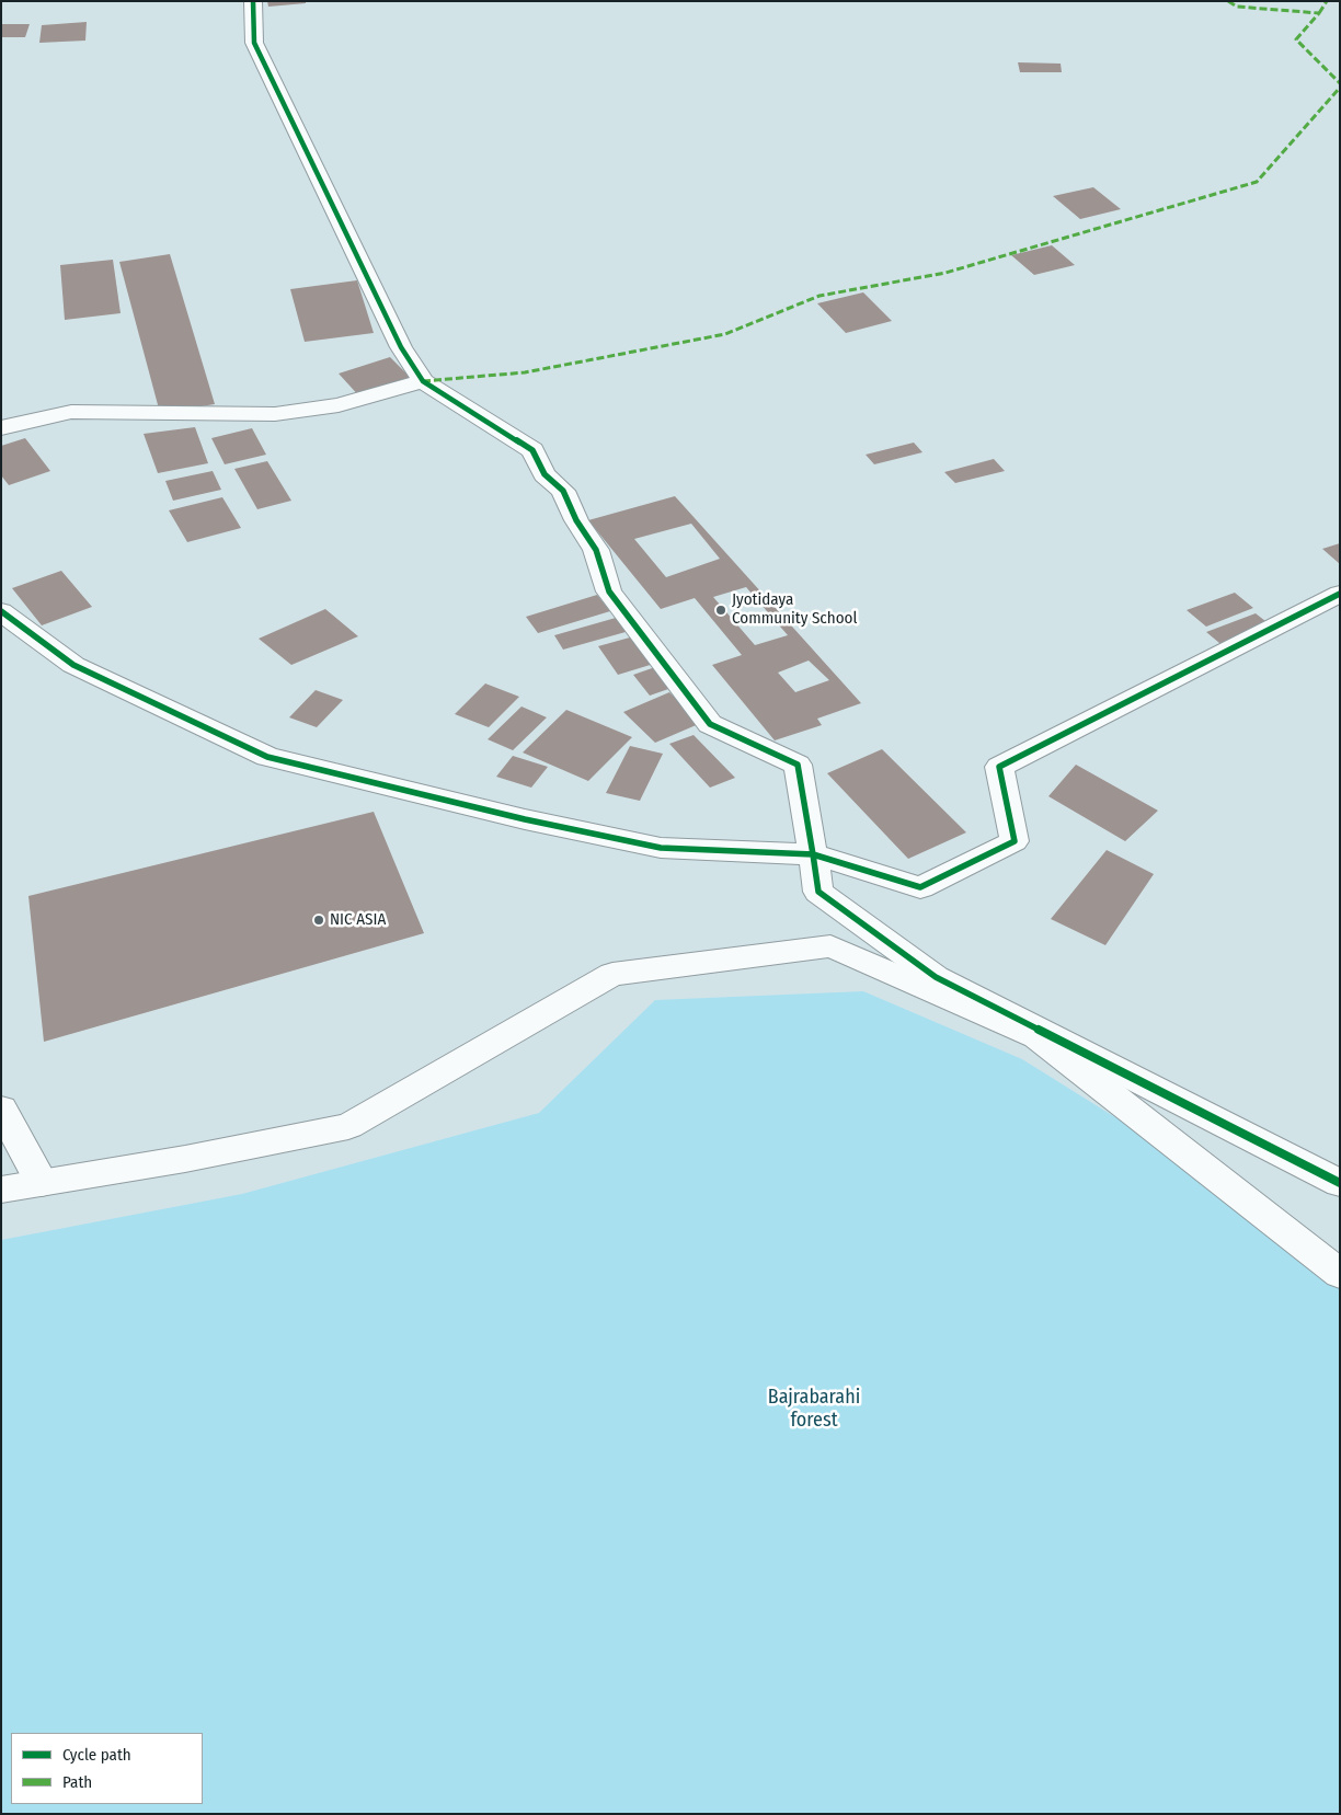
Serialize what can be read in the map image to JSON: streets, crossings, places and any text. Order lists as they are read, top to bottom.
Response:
{
  "parks": ["Bajrabarahi forest"],
  "places": ["Jyotidaya Community School", "NIC ASIA"],
  "legend": ["Cycle path", "Path"]
}
